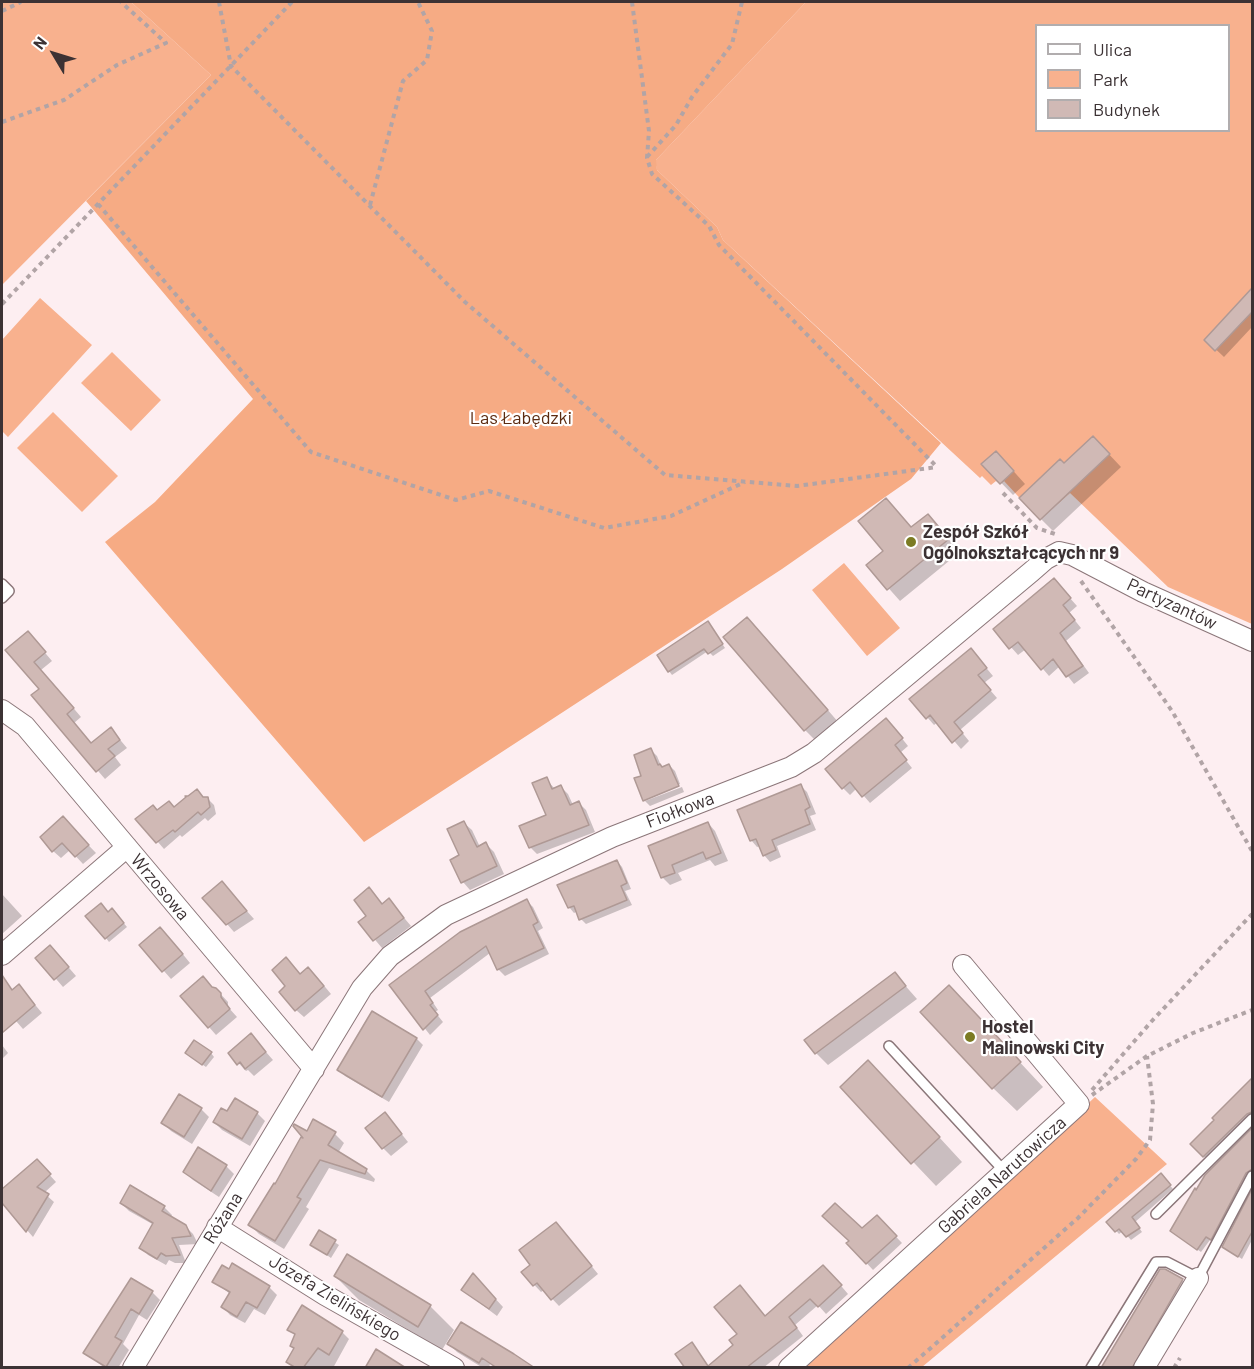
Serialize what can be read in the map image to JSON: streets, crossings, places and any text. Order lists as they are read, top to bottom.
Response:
{
  "streets": {
    "street": [
      "Partyzantów",
      "Fiołkowa",
      "Wrzosowa",
      "Gabriela Narutowicza",
      "Różana",
      "Józefa Zielińskiego"
    ]
  },
  "crossings": [
    ["Partyzantów", "Fiołkowa"],
    ["Fiołkowa", "Wrzosowa"],
    ["Fiołkowa", "Różana"],
    ["Wrzosowa", "Różana"],
    ["Różana", "Józefa Zielińskiego"]
  ],
  "parks": ["Las Łabędzki"],
  "places": ["Zespół Szkół Ogólnokształcących nr 9", "Hostel Malinowski City"],
  "legend": ["Ulica", "Park", "Budynek"],
  "north": "top left"
}
